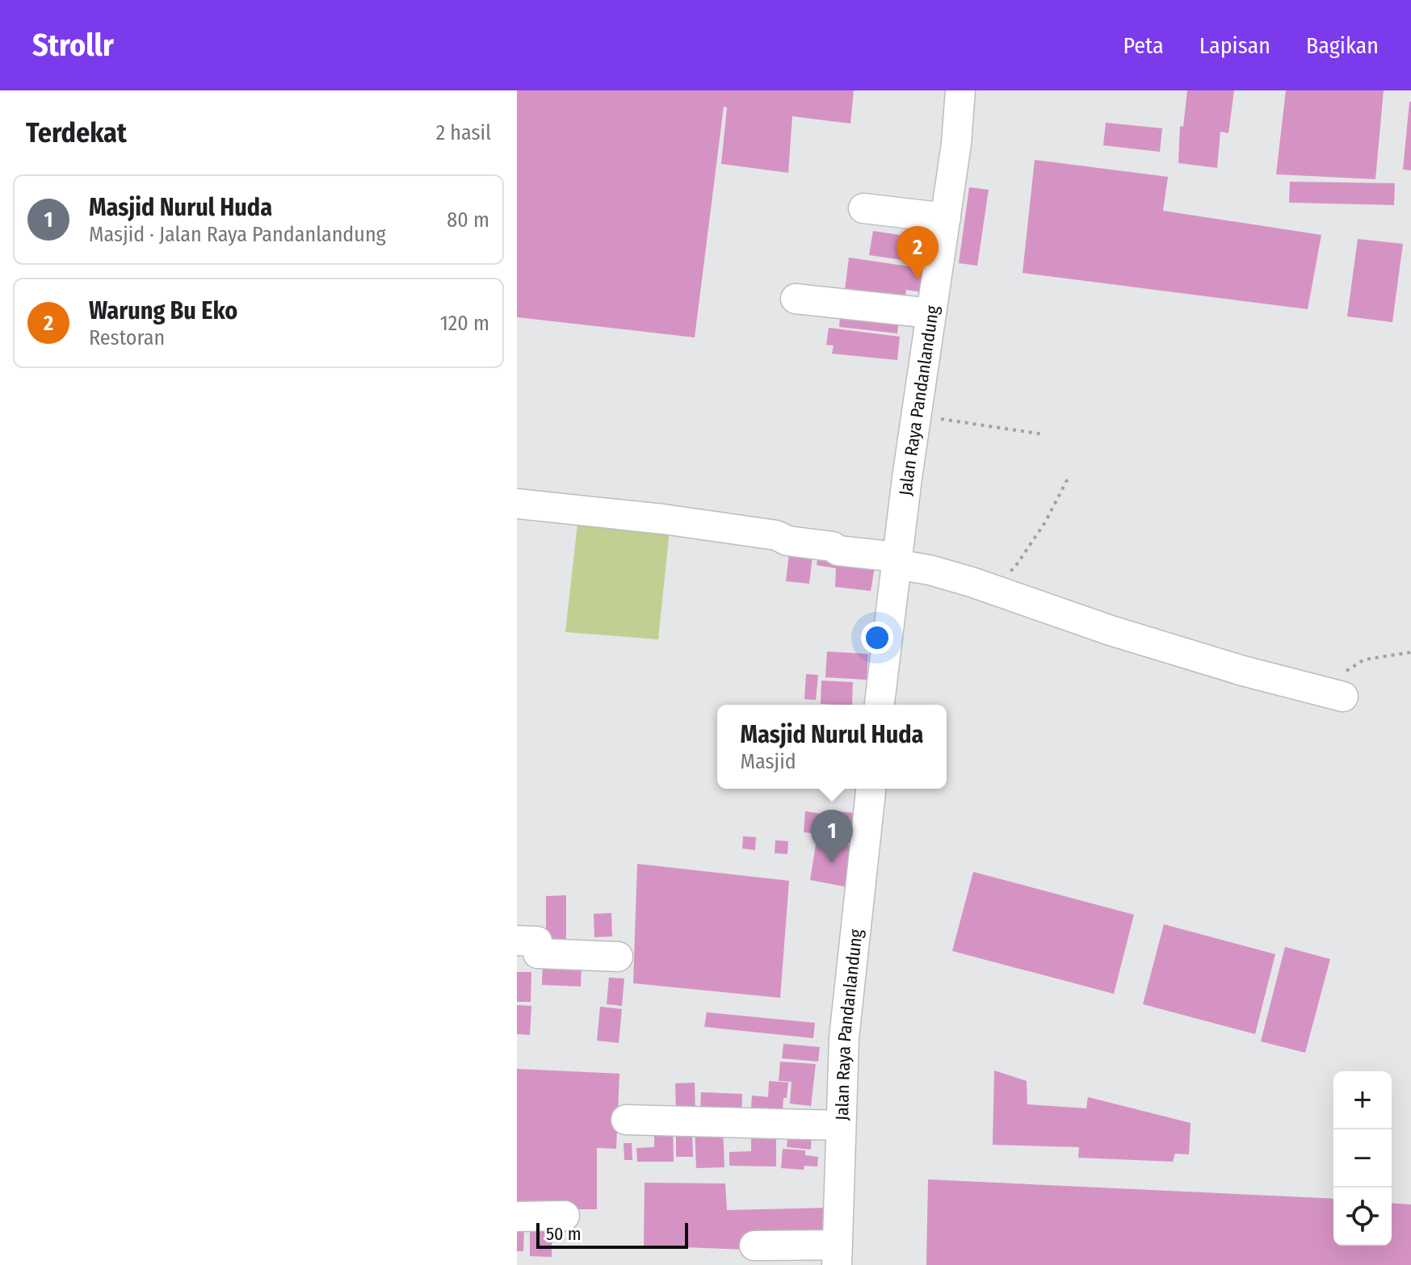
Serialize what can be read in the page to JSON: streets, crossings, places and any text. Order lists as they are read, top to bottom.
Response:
{
  "streets": {
    "street": ["Jalan Raya Pandanlandung"]
  },
  "scale_bar": "50 m",
  "page": {
    "header": "Strollr",
    "nav": ["Peta", "Lapisan", "Bagikan"],
    "heading": ["Terdekat", "2 hasil"],
    "list": [
      {
        "mark": "1",
        "name": "Masjid Nurul Huda",
        "note": "Masjid · Jalan Raya Pandanlandung",
        "value": "80 m"
      },
      {
        "mark": "2",
        "name": "Warung Bu Eko",
        "note": "Restoran",
        "value": "120 m"
      }
    ],
    "pins": ["2", "1"],
    "popup": ["Masjid Nurul Huda", "Masjid"],
    "map_buttons": ["+", "−"],
    "scale": "50 m"
  }
}
